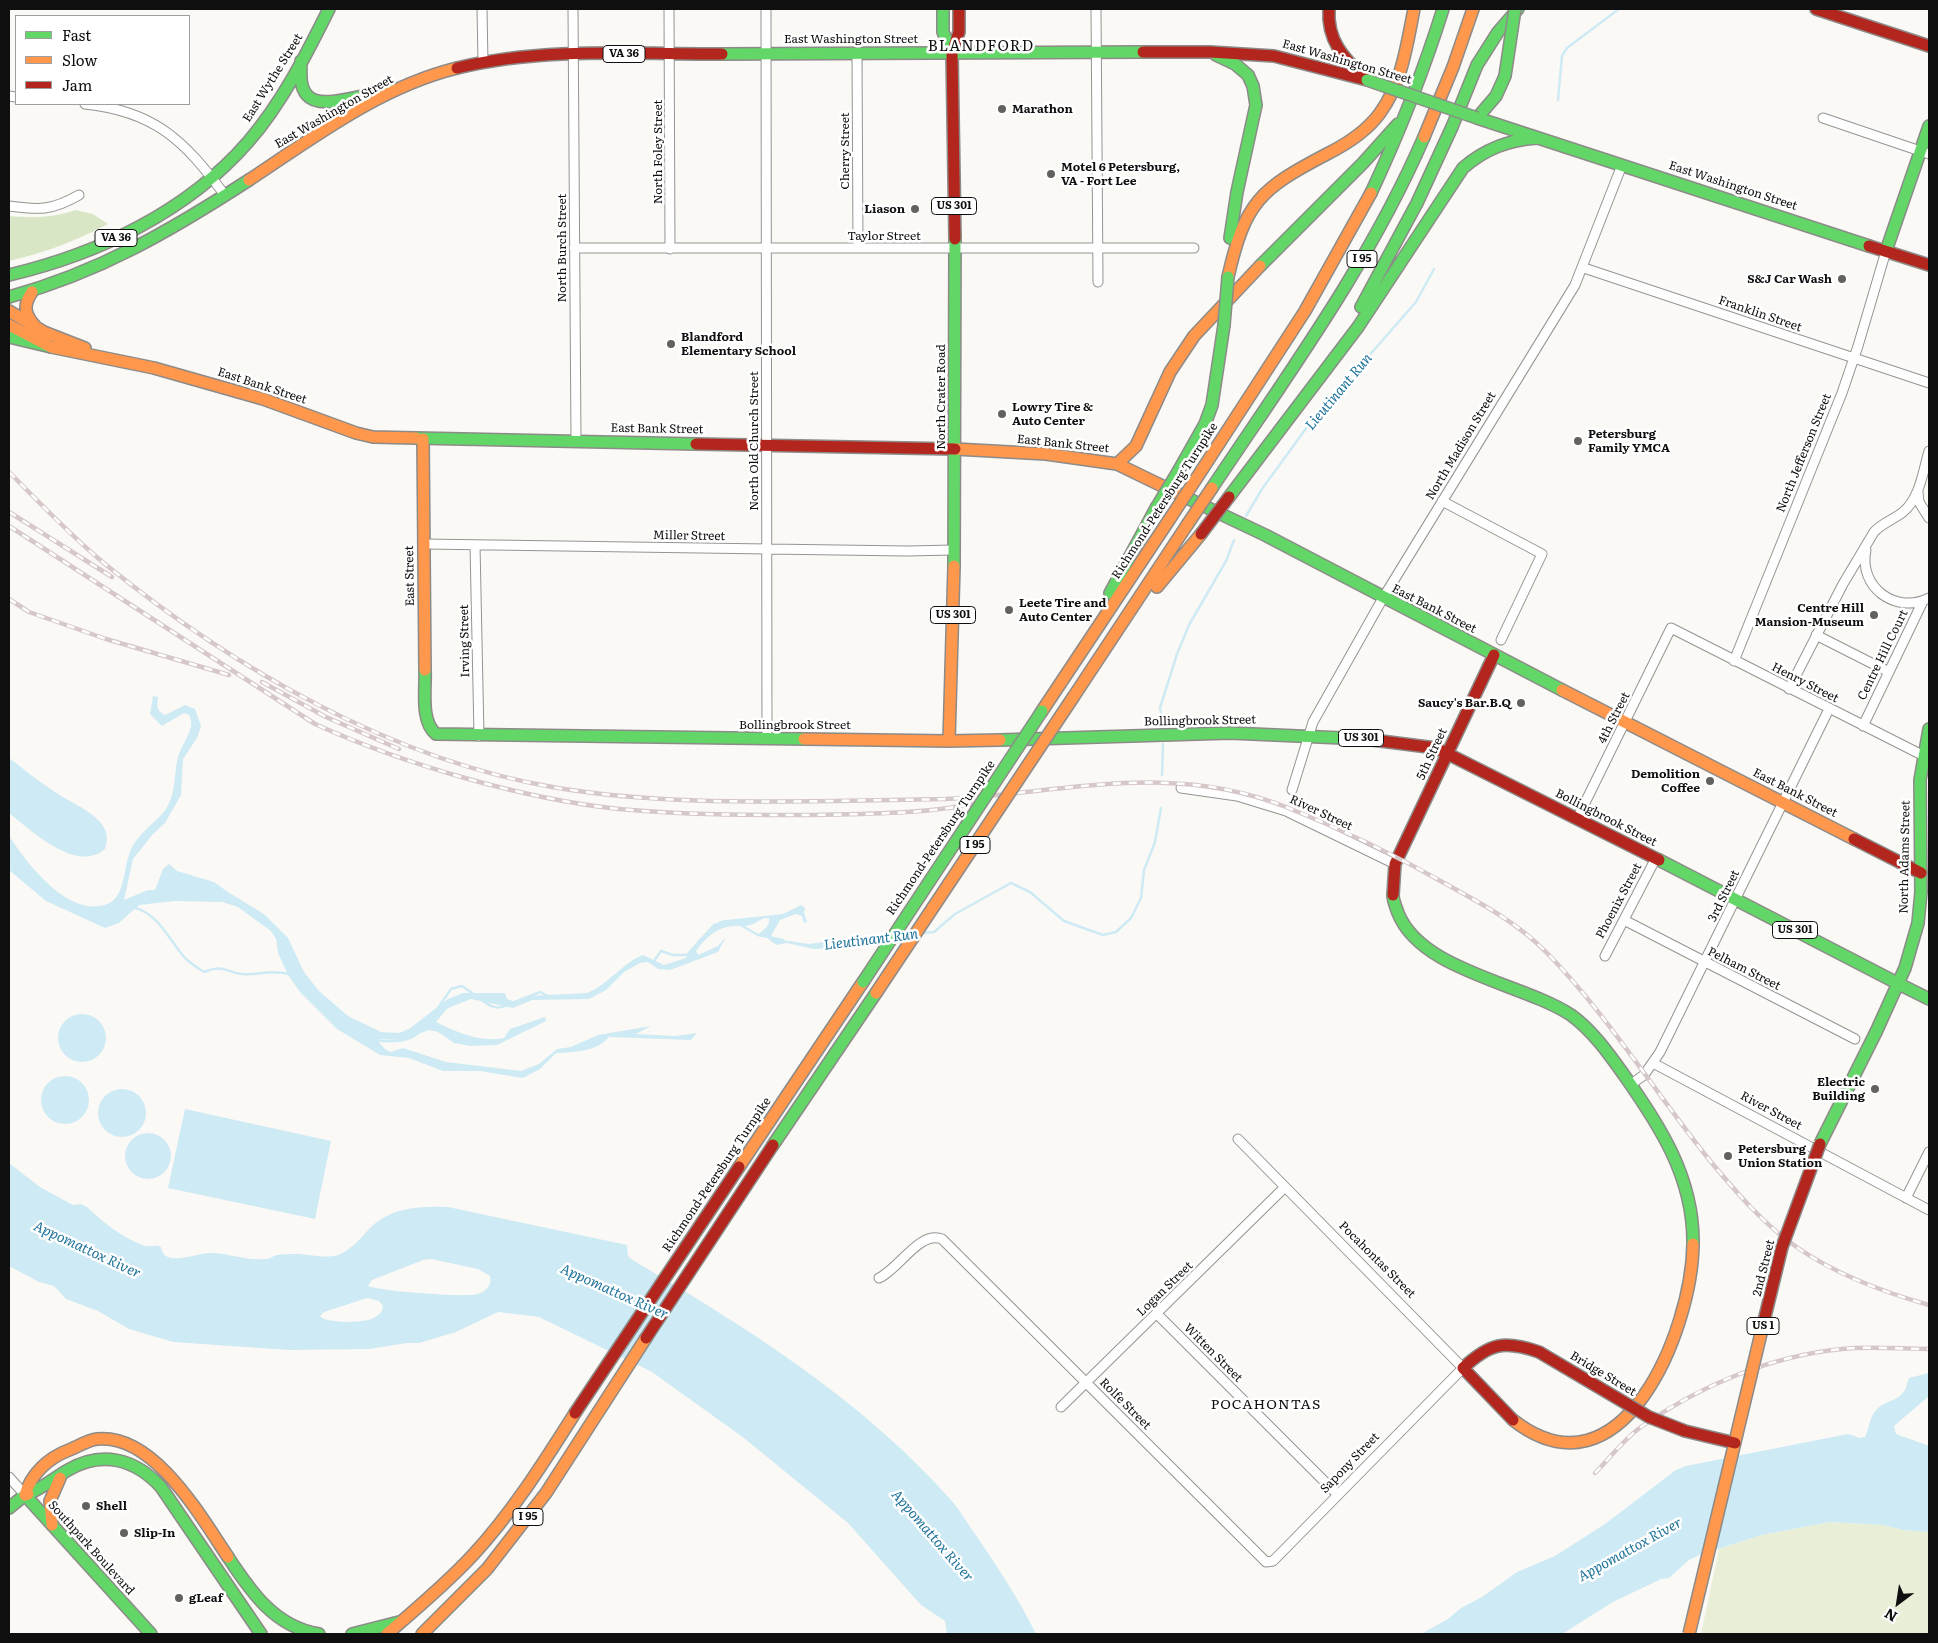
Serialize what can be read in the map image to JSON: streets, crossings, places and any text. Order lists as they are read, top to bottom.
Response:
{
  "streets": {
    "main road": [
      "East Washington Street",
      "VA 36",
      "East Wythe Street",
      "US 301",
      "I 95",
      "East Bank Street",
      "North Crater Road",
      "Richmond-Petersburg Turnpike",
      "East Street",
      "Bollingbrook Street",
      "5th Street",
      "North Adams Street",
      "Pocahontas Street",
      "2nd Street",
      "US 1",
      "Bridge Street",
      "Southpark Boulevard"
    ],
    "street": [
      "Cherry Street",
      "North Foley Street",
      "Taylor Street",
      "North Burch Street",
      "Franklin Street",
      "North Old Church Street",
      "North Madison Street",
      "North Jefferson Street",
      "Miller Street",
      "Irving Street",
      "Centre Hill Court",
      "Henry Street",
      "4th Street",
      "River Street",
      "3rd Street",
      "Phoenix Street",
      "Pelham Street",
      "Logan Street",
      "Witten Street",
      "Rolfe Street",
      "Sapony Street"
    ]
  },
  "crossings": [
    ["East Washington Street", "Cherry Street"],
    ["East Washington Street", "North Foley Street"],
    ["East Washington Street", "US 301"],
    ["East Washington Street", "North Burch Street"],
    ["East Washington Street", "North Crater Road"],
    ["East Washington Street", "North Old Church Street"],
    ["East Washington Street", "North Madison Street"],
    ["East Washington Street", "North Jefferson Street"],
    ["VA 36", "East Wythe Street"],
    ["Cherry Street", "Taylor Street"],
    ["North Foley Street", "Taylor Street"],
    ["US 301", "North Crater Road"],
    ["Taylor Street", "North Burch Street"],
    ["Taylor Street", "North Crater Road"],
    ["Taylor Street", "North Old Church Street"],
    ["North Burch Street", "East Bank Street"],
    ["Franklin Street", "North Madison Street"],
    ["Franklin Street", "North Jefferson Street"],
    ["East Bank Street", "North Crater Road"],
    ["East Bank Street", "North Old Church Street"],
    ["East Bank Street", "North Madison Street"],
    ["East Bank Street", "East Street"],
    ["East Bank Street", "4th Street"],
    ["East Bank Street", "5th Street"],
    ["East Bank Street", "North Adams Street"],
    ["East Bank Street", "3rd Street"],
    ["North Crater Road", "Miller Street"],
    ["North Crater Road", "Bollingbrook Street"],
    ["North Old Church Street", "Miller Street"],
    ["North Old Church Street", "Bollingbrook Street"],
    ["North Madison Street", "Bollingbrook Street"],
    ["North Jefferson Street", "Henry Street"],
    ["Miller Street", "East Street"],
    ["Miller Street", "Irving Street"],
    ["East Street", "Bollingbrook Street"],
    ["Irving Street", "Bollingbrook Street"],
    ["Centre Hill Court", "Henry Street"],
    ["Henry Street", "4th Street"],
    ["Henry Street", "North Adams Street"],
    ["Henry Street", "3rd Street"],
    ["4th Street", "Bollingbrook Street"],
    ["Bollingbrook Street", "5th Street"],
    ["Bollingbrook Street", "North Adams Street"],
    ["Bollingbrook Street", "3rd Street"],
    ["Bollingbrook Street", "Phoenix Street"],
    ["Bollingbrook Street", "2nd Street"],
    ["5th Street", "River Street"],
    ["5th Street", "Pocahontas Street"],
    ["River Street", "3rd Street"],
    ["River Street", "Pocahontas Street"],
    ["North Adams Street", "2nd Street"],
    ["3rd Street", "Pelham Street"],
    ["3rd Street", "Pocahontas Street"],
    ["Phoenix Street", "Pelham Street"],
    ["Pocahontas Street", "Logan Street"],
    ["Pocahontas Street", "Bridge Street"],
    ["Pocahontas Street", "Sapony Street"],
    ["2nd Street", "Bridge Street"],
    ["Logan Street", "Witten Street"],
    ["Logan Street", "Rolfe Street"],
    ["Witten Street", "Sapony Street"],
    ["Bridge Street", "Sapony Street"],
    ["Rolfe Street", "Sapony Street"]
  ],
  "districts": ["BLANDFORD", "POCAHONTAS"],
  "water": ["Lieutinant Run", "Appomattox River"],
  "places": [
    "Marathon",
    "Motel 6 Petersburg, VA - Fort Lee",
    "Liason",
    "S&J Car Wash",
    "Blandford Elementary School",
    "Lowry Tire & Auto Center",
    "Petersburg Family YMCA",
    "Leete Tire and Auto Center",
    "Centre Hill Mansion-Museum",
    "Saucy's Bar.B.Q",
    "Demolition Coffee",
    "Electric Building",
    "Petersburg Union Station",
    "Shell",
    "Slip-In",
    "gLeaf"
  ],
  "legend": ["Fast", "Slow", "Jam"],
  "north": "bottom left"
}
